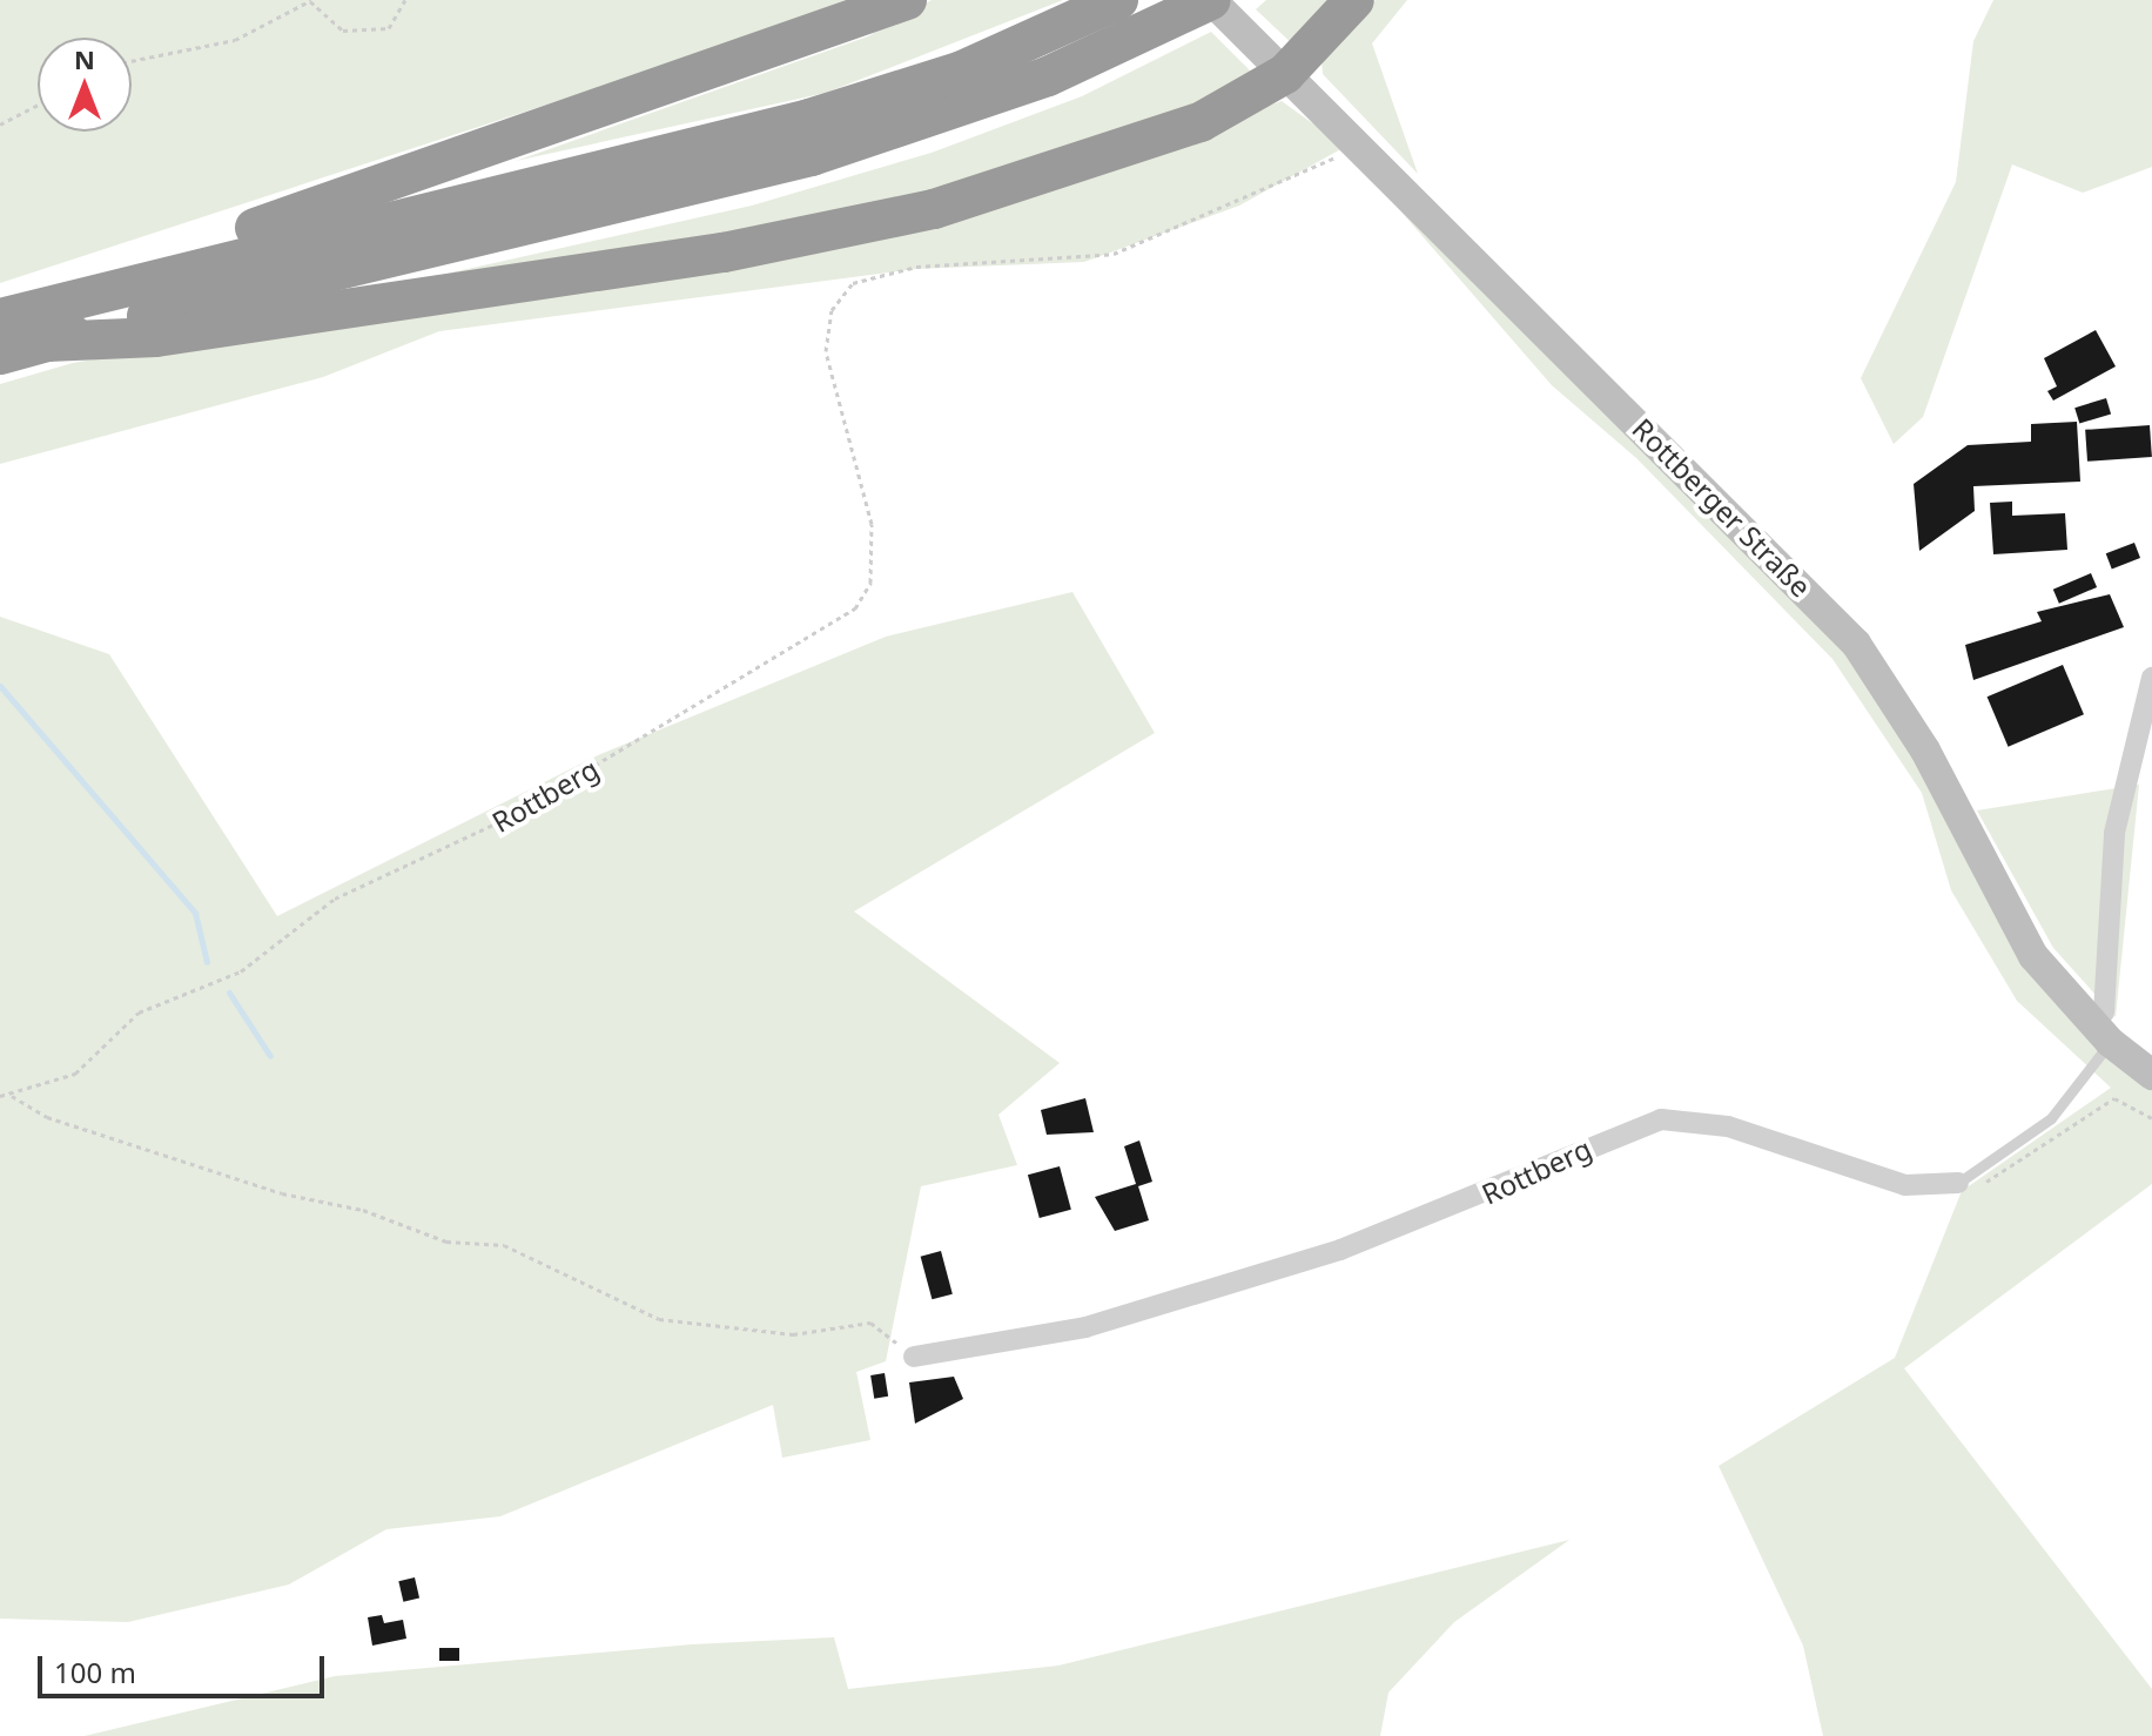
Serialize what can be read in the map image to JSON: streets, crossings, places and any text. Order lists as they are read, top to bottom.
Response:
{
  "streets": {
    "main road": ["Rottberger Straße"],
    "street": ["Rottberg"]
  },
  "crossings": [
    ["Rottberger Straße", "Rottberg"]
  ],
  "scale_bar": "100 m",
  "north": "top"
}
